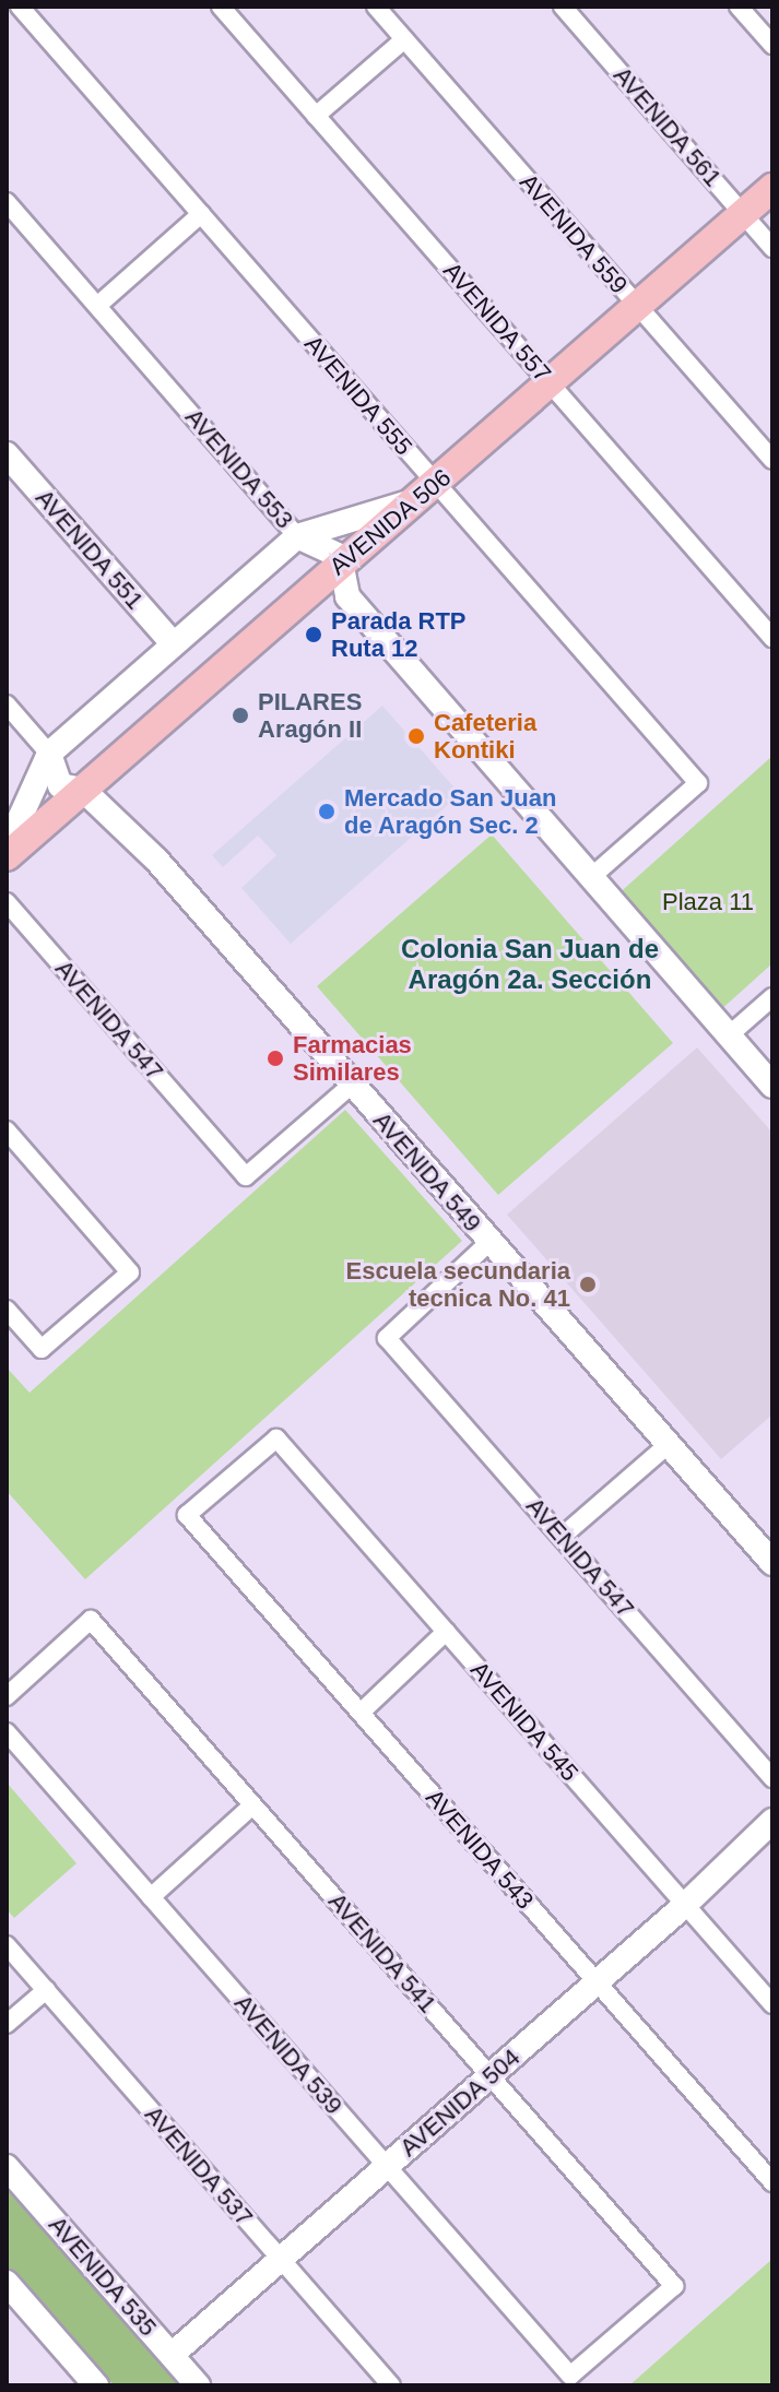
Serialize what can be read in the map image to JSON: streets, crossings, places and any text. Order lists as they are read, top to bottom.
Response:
{
  "streets": {
    "main road": ["AVENIDA 506"],
    "street": [
      "AVENIDA 561",
      "AVENIDA 559",
      "AVENIDA 557",
      "AVENIDA 555",
      "AVENIDA 553",
      "AVENIDA 551",
      "AVENIDA 547",
      "AVENIDA 549",
      "AVENIDA 545",
      "AVENIDA 543",
      "AVENIDA 541",
      "AVENIDA 539",
      "AVENIDA 504",
      "AVENIDA 537",
      "AVENIDA 535"
    ]
  },
  "crossings": [
    ["AVENIDA 561", "AVENIDA 506"],
    ["AVENIDA 559", "AVENIDA 506"],
    ["AVENIDA 557", "AVENIDA 506"],
    ["AVENIDA 555", "AVENIDA 506"],
    ["AVENIDA 553", "AVENIDA 506"],
    ["AVENIDA 506", "AVENIDA 549"],
    ["AVENIDA 547", "AVENIDA 549"],
    ["AVENIDA 545", "AVENIDA 543"],
    ["AVENIDA 545", "AVENIDA 504"],
    ["AVENIDA 543", "AVENIDA 504"],
    ["AVENIDA 541", "AVENIDA 539"],
    ["AVENIDA 541", "AVENIDA 504"],
    ["AVENIDA 539", "AVENIDA 504"],
    ["AVENIDA 504", "AVENIDA 537"],
    ["AVENIDA 504", "AVENIDA 535"]
  ],
  "districts": ["Colonia San Juan de Aragón 2a. Sección"],
  "parks": ["Plaza 11"],
  "places": [
    "Parada RTP Ruta 12",
    "PILARES Aragón II",
    "Cafeteria Kontiki",
    "Mercado San Juan de Aragón Sec. 2",
    "Farmacias Similares",
    "Escuela secundaria tecnica No. 41"
  ]
}
